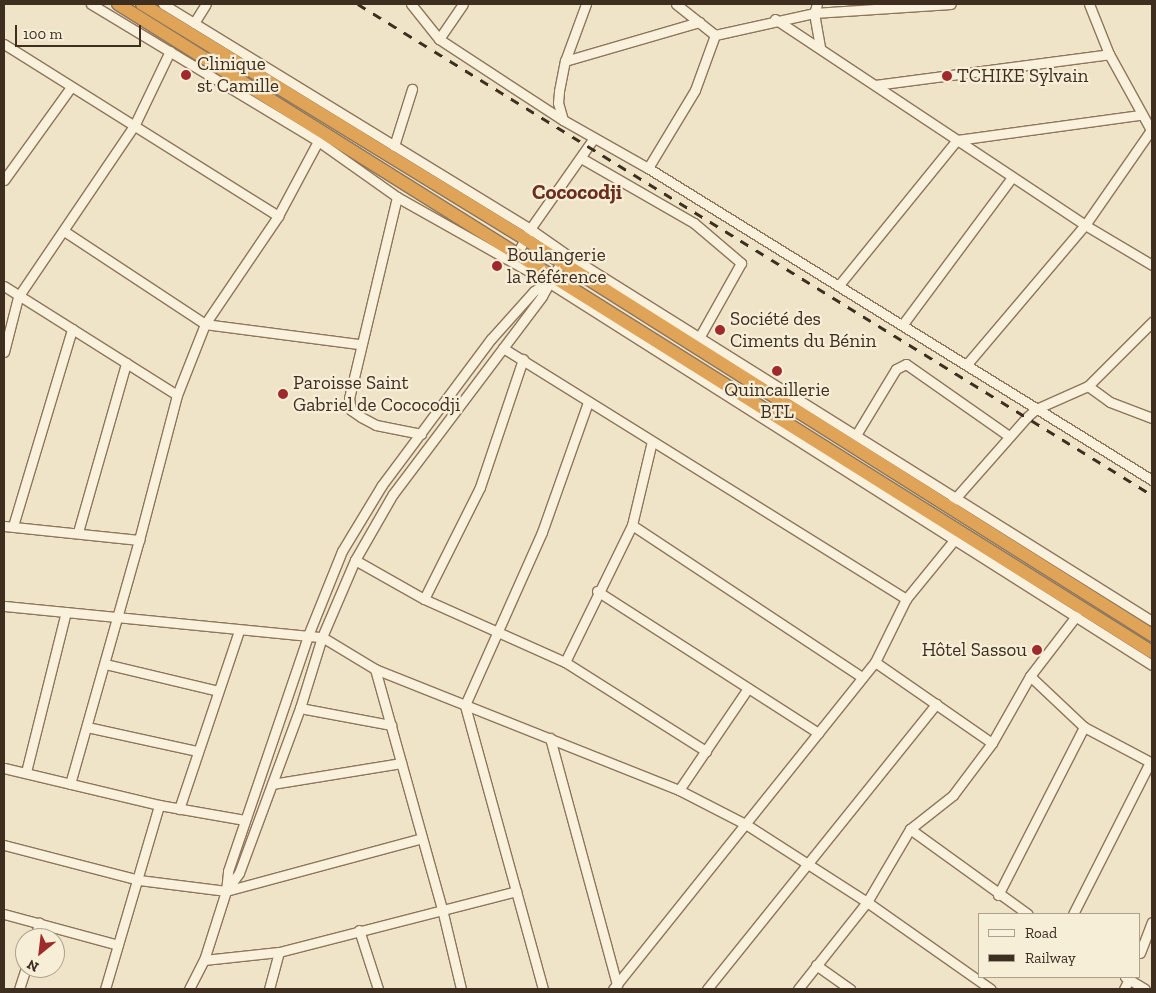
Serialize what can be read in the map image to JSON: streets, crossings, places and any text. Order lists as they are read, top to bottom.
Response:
{
  "districts": ["Cococodji"],
  "places": [
    "Clinique st Camille",
    "TCHIKE Sylvain",
    "Boulangerie la Référence",
    "Société des Ciments du Bénin",
    "Quincaillerie BTL",
    "Paroisse Saint Gabriel de Cococodji",
    "Hôtel Sassou"
  ],
  "legend": ["Road", "Railway"],
  "scale_bar": "100 m",
  "north": "bottom left"
}
